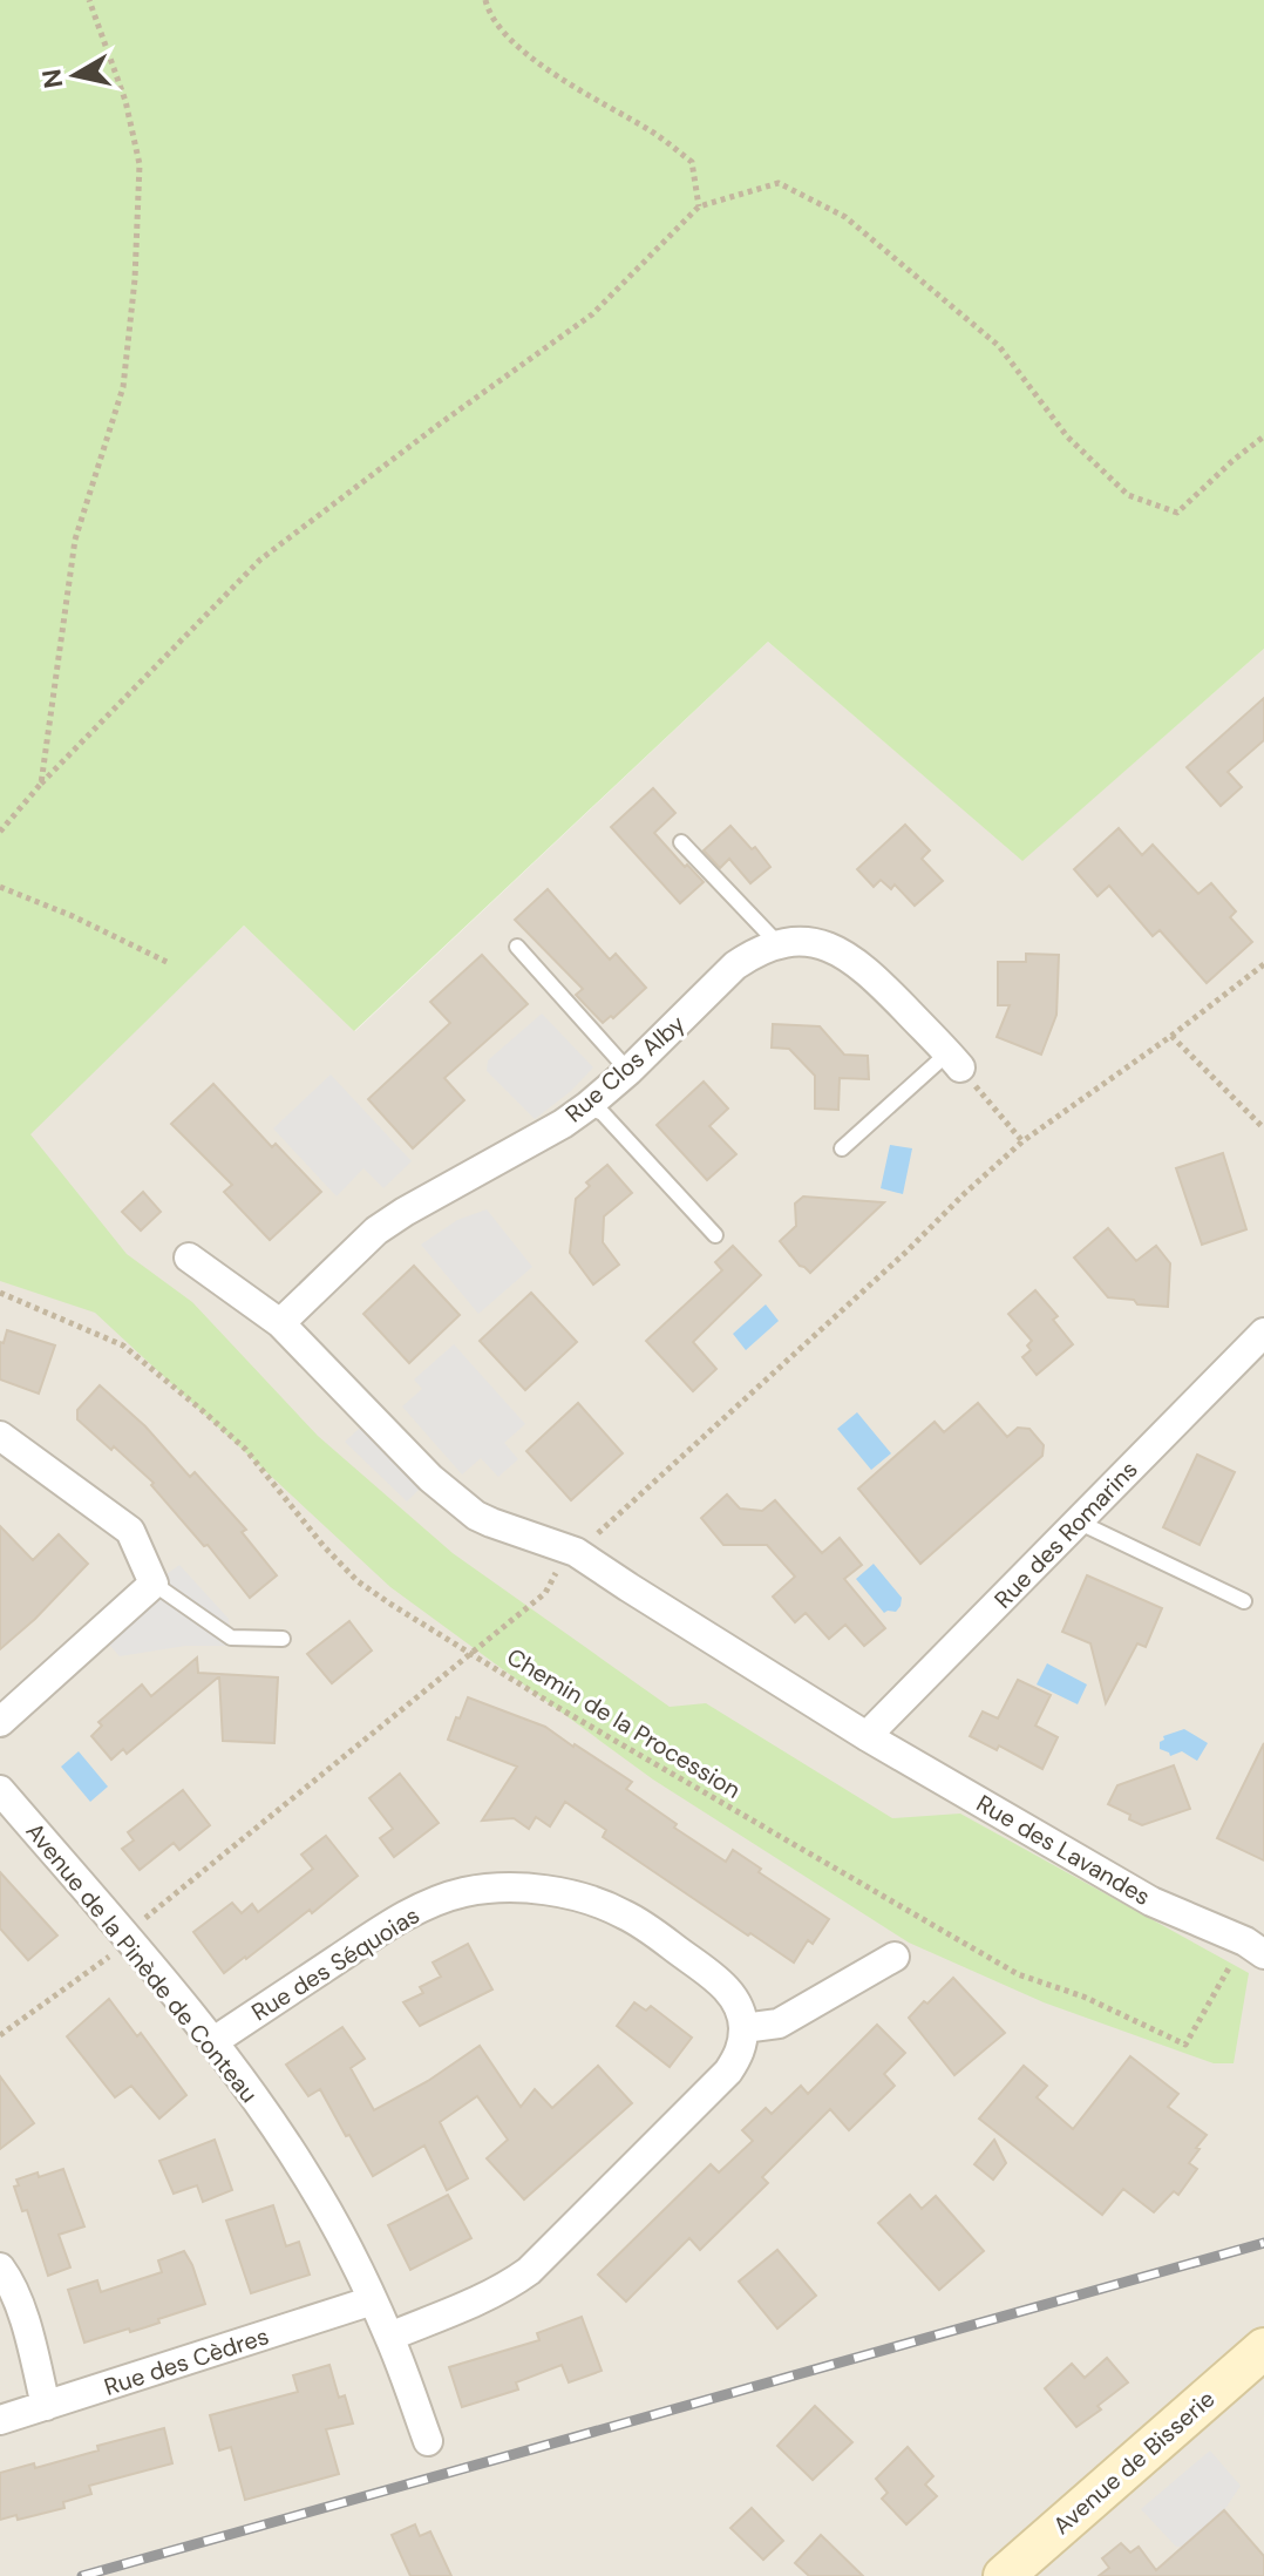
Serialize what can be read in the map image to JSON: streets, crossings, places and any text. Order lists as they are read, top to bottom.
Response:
{
  "streets": {
    "street": [
      "Rue Clos Alby",
      "Rue des Romarins",
      "Rue des Lavandes",
      "Avenue de la Pinède de Conteau",
      "Rue des Séquoias",
      "Rue des Cèdres",
      "Avenue de Bisserie"
    ],
    "path": ["Chemin de la Procession"]
  },
  "crossings": [
    ["Rue des Romarins", "Rue des Lavandes"],
    ["Chemin de la Procession", "Rue des Lavandes"],
    ["Avenue de la Pinède de Conteau", "Rue des Séquoias"],
    ["Avenue de la Pinède de Conteau", "Rue des Cèdres"]
  ],
  "north": "left"
}
